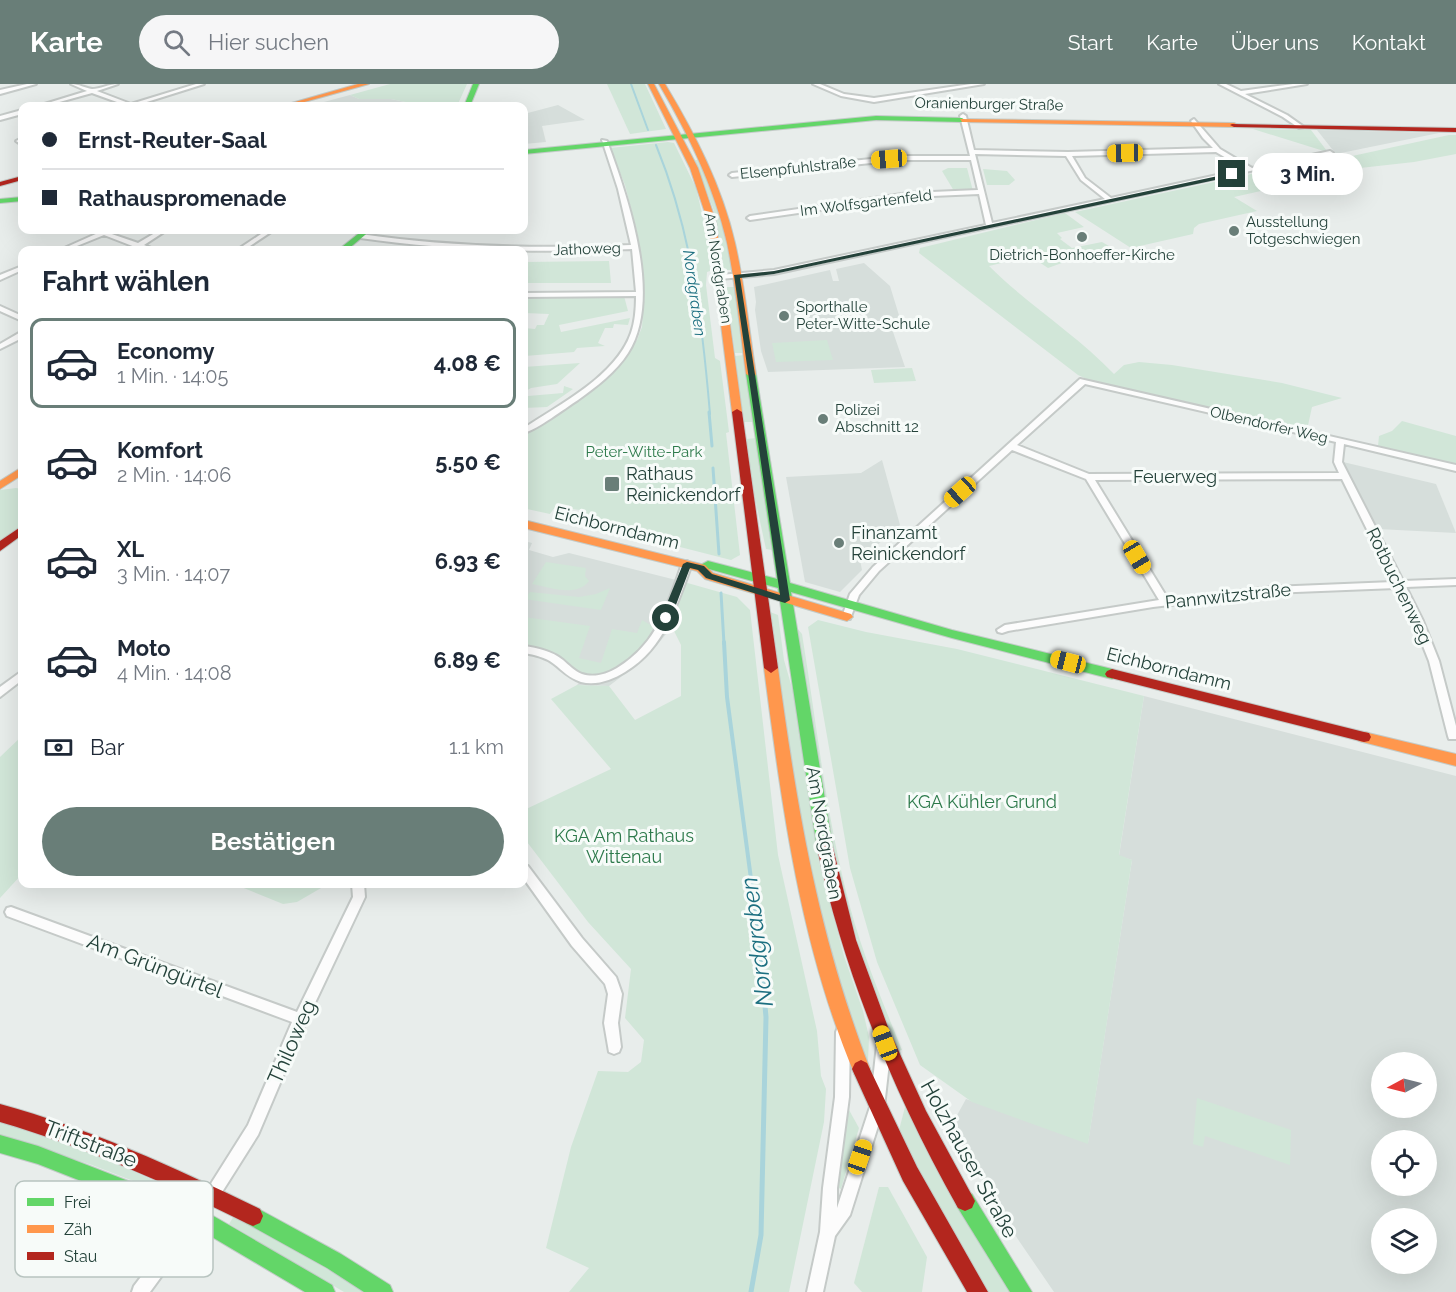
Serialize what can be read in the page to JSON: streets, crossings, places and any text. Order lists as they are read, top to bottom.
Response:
{
  "streets": {
    "main road": [
      "Oranienburger Straße",
      "Am Nordgraben",
      "Eichborndamm",
      "Triftstraße",
      "Holzhauser Straße"
    ],
    "street": [
      "Elsenpfuhlstraße",
      "Im Wolfsgartenfeld",
      "Jathoweg",
      "Olbendorfer Weg",
      "Feuerweg",
      "Rotbuchenweg",
      "Pannwitzstraße",
      "Am Grüngürtel",
      "Thiloweg"
    ]
  },
  "crossings": [
    ["Oranienburger Straße", "Am Nordgraben"],
    ["Am Nordgraben", "Eichborndamm"],
    ["Am Nordgraben", "Holzhauser Straße"],
    ["Olbendorfer Weg", "Feuerweg"],
    ["Olbendorfer Weg", "Rotbuchenweg"],
    ["Feuerweg", "Rotbuchenweg"],
    ["Rotbuchenweg", "Pannwitzstraße"],
    ["Am Grüngürtel", "Thiloweg"]
  ],
  "water": ["Nordgraben"],
  "parks": ["Peter-Witte-Park", "KGA Kühler Grund", "KGA Am Rathaus Wittenau"],
  "places": {
    "other": [
      "Ausstellung Totgeschwiegen",
      "Dietrich-Bonhoeffer-Kirche",
      "Sporthalle Peter-Witte-Schule",
      "Polizei Abschnitt 12",
      "Finanzamt Reinickendorf"
    ],
    "transit": ["Rathaus Reinickendorf"]
  },
  "legend": ["Frei", "Zäh", "Stau"],
  "north": "left",
  "page": {
    "header": "Karte",
    "search": "Hier suchen",
    "nav": [
      "Start",
      "Karte",
      "Über uns",
      "Kontakt"
    ],
    "banner": ["Ernst-Reuter-Saal", "Rathauspromenade"],
    "bubble": "3 Min.",
    "heading": "Fahrt wählen",
    "list": [
      {
        "name": "Economy",
        "note": "1 Min. · 14:05",
        "value": "4.08 €"
      },
      {
        "name": "Komfort",
        "note": "2 Min. · 14:06",
        "value": "5.50 €"
      },
      {
        "name": "XL",
        "note": "3 Min. · 14:07",
        "value": "6.93 €"
      },
      {
        "name": "Moto",
        "note": "4 Min. · 14:08",
        "value": "6.89 €"
      }
    ],
    "pay": ["Bar", "1.1 km"],
    "buttons": "Bestätigen"
  }
}
